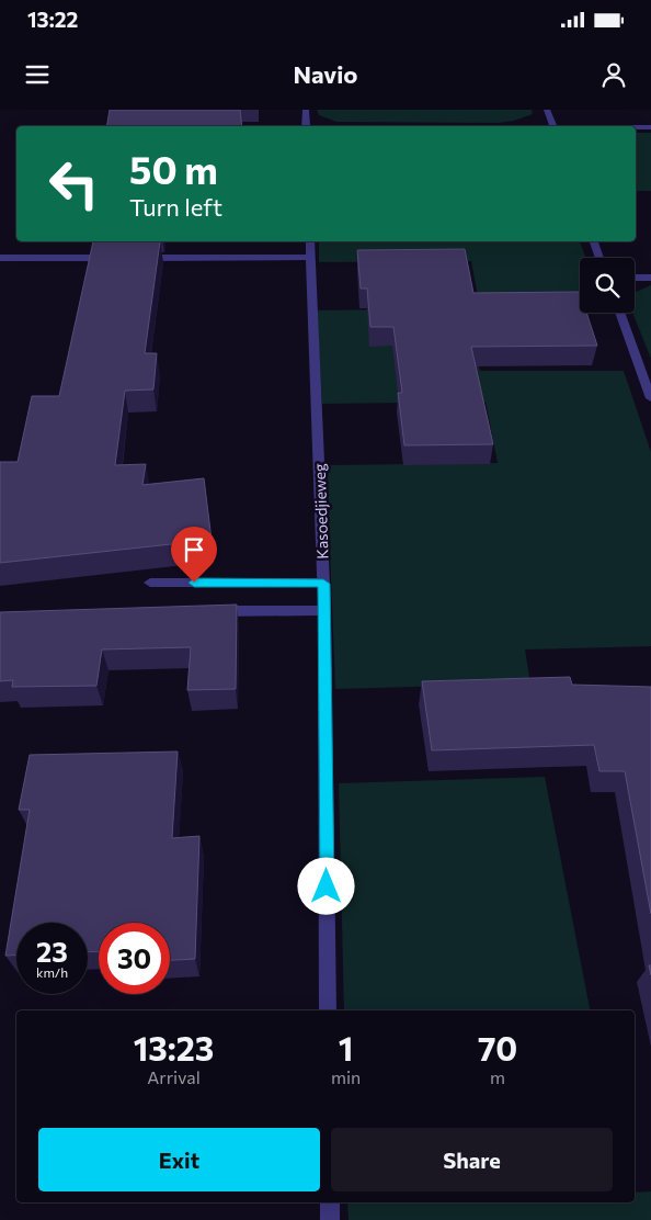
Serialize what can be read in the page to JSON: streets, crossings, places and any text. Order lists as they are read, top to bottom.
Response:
{
  "streets": {
    "street": ["Kasoedjieweg"]
  },
  "page": {
    "status": "13:22",
    "header": "Navio",
    "turn": ["50 m", "Turn left"],
    "speed": "23 km/h",
    "limit": "30",
    "eta": [
      "13:23",
      "Arrival",
      "1",
      "min",
      "70",
      "m"
    ],
    "buttons": ["Exit", "Share"]
  }
}
